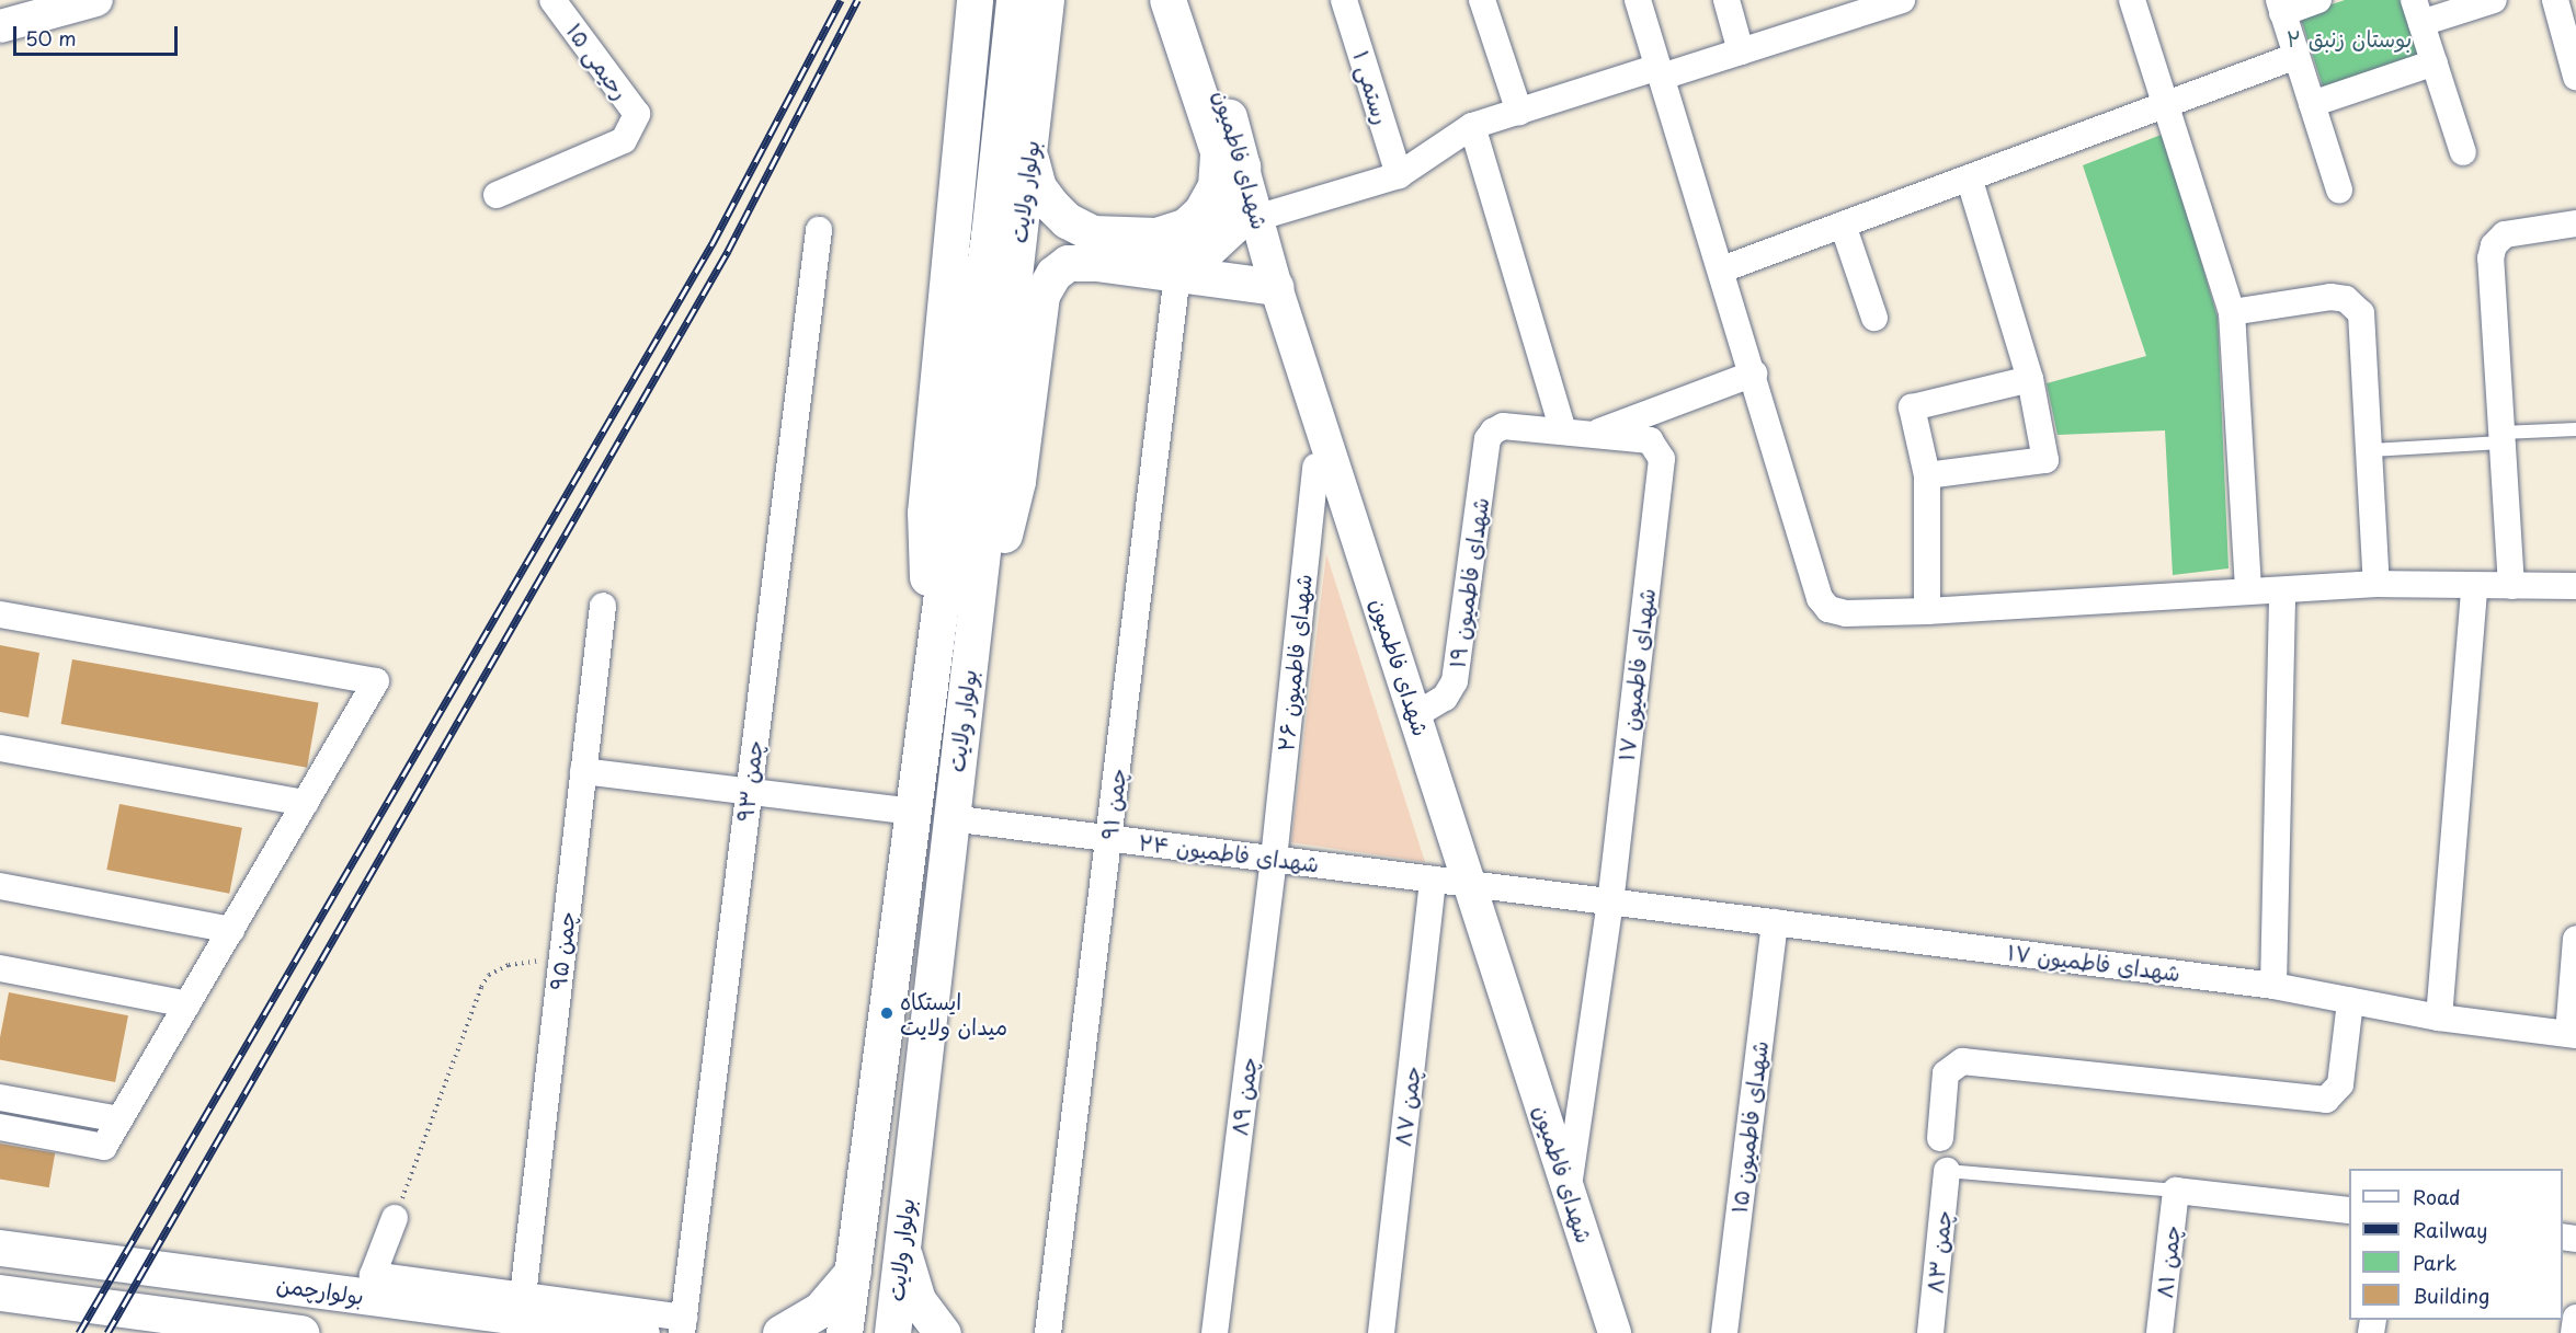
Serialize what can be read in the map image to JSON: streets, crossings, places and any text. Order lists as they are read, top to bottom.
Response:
{
  "streets": {
    "main road": ["شهدای فاطمیون", "بولوار ولایت", "بولوارچمن"],
    "street": [
      "رحیمی ۱۵",
      "رستمی ۱",
      "شهدای فاطمیون ۱۹",
      "شهدای فاطمیون ۲۶",
      "شهدای فاطمیون ۱۷",
      "چمن ۹۳",
      "چمن ۹۱",
      "شهدای فاطمیون ۲۴",
      "چمن ۹۵",
      "چمن ۸۹",
      "چمن ۸۷",
      "شهدای فاطمیون ۱۵",
      "چمن ۸۳",
      "چمن ۸۱"
    ]
  },
  "crossings": [
    ["شهدای فاطمیون", "شهدای فاطمیون ۱۹"],
    ["شهدای فاطمیون", "شهدای فاطمیون ۱۷"],
    ["شهدای فاطمیون", "شهدای فاطمیون ۲۴"],
    ["بولوار ولایت", "شهدای فاطمیون ۲۴"],
    ["شهدای فاطمیون ۲۶", "شهدای فاطمیون ۲۴"],
    ["شهدای فاطمیون ۲۶", "چمن ۸۹"],
    ["شهدای فاطمیون ۱۷", "شهدای فاطمیون ۲۴"],
    ["شهدای فاطمیون ۱۷", "شهدای فاطمیون ۱۵"],
    ["چمن ۹۱", "شهدای فاطمیون ۲۴"],
    ["شهدای فاطمیون ۲۴", "چمن ۸۹"],
    ["شهدای فاطمیون ۲۴", "چمن ۸۷"]
  ],
  "parks": ["بوستان زنبق ۲"],
  "places": ["ایستکاه میدان ولایت"],
  "legend": [
    "Road",
    "Railway",
    "Park",
    "Building"
  ],
  "scale_bar": "50 m"
}
